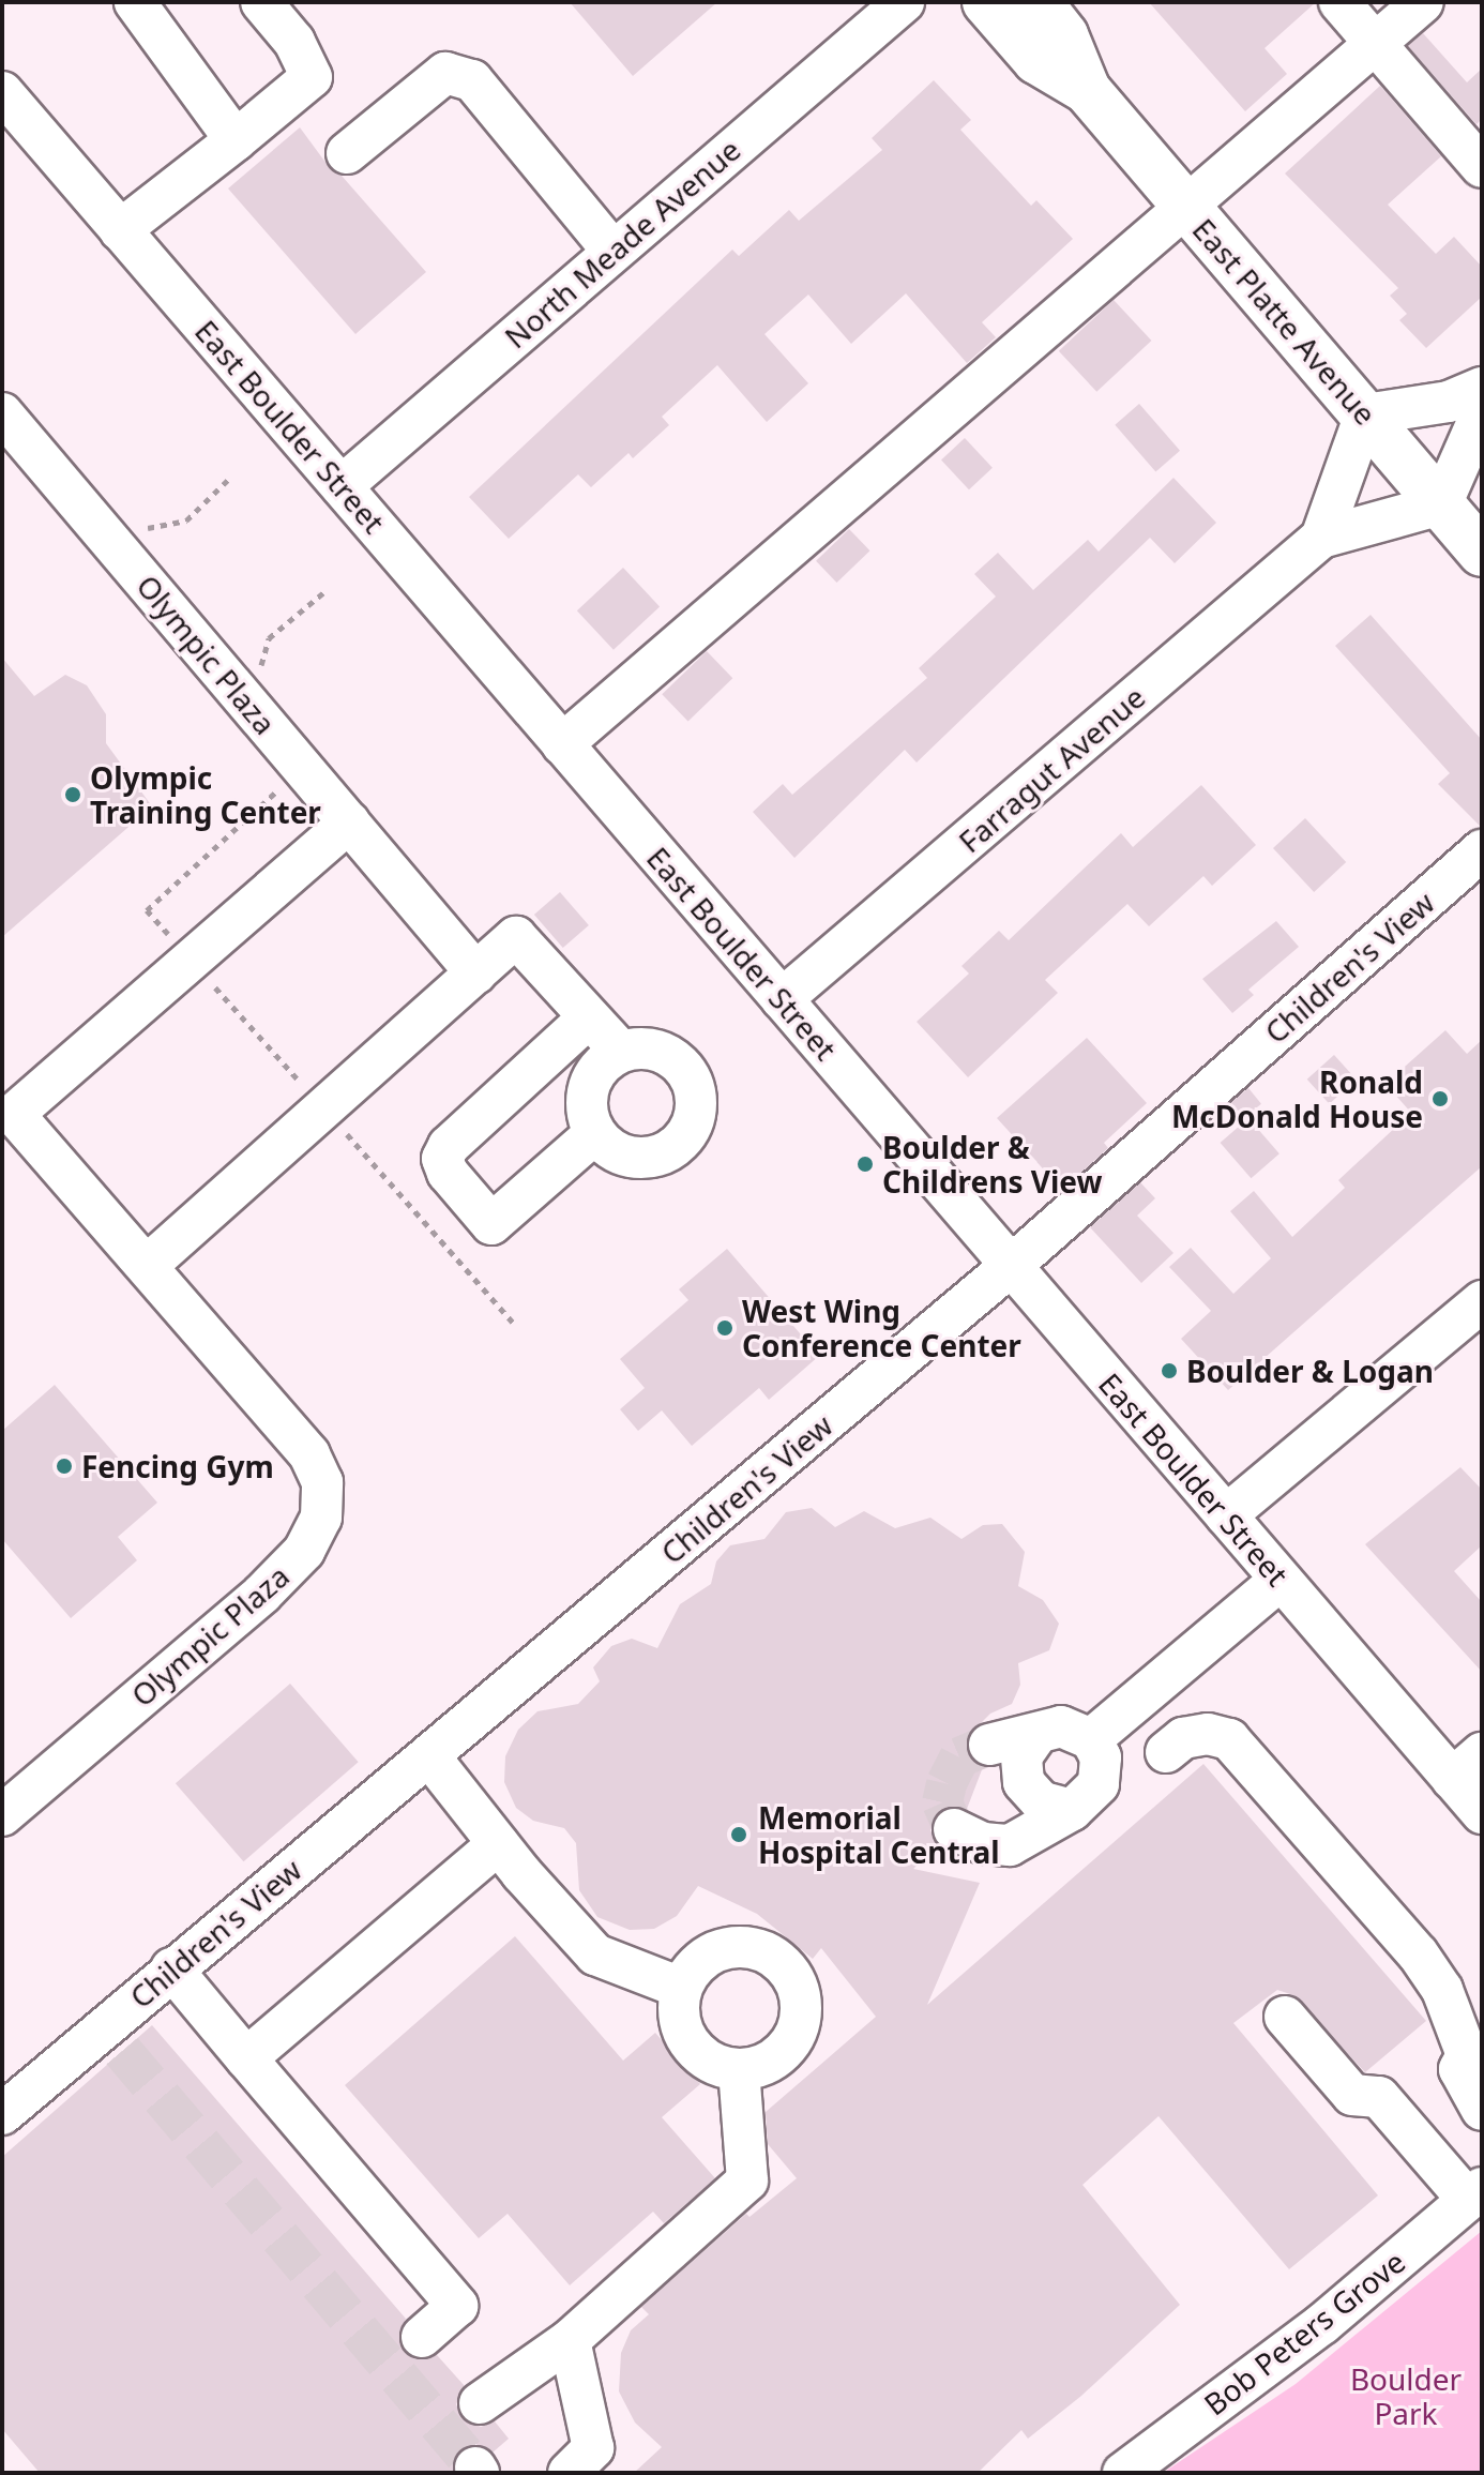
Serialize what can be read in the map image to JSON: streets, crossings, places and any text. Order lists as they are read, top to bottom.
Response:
{
  "streets": {
    "main road": ["East Platte Avenue"],
    "street": [
      "North Meade Avenue",
      "East Boulder Street",
      "Olympic Plaza",
      "Farragut Avenue",
      "Children's View",
      "Bob Peters Grove"
    ]
  },
  "crossings": [
    ["North Meade Avenue", "East Boulder Street"],
    ["East Platte Avenue", "Farragut Avenue"],
    ["East Boulder Street", "Farragut Avenue"],
    ["East Boulder Street", "Children's View"]
  ],
  "parks": ["Boulder Park"],
  "places": [
    "Olympic Training Center",
    "Ronald McDonald House",
    "Boulder & Childrens View",
    "West Wing Conference Center",
    "Boulder & Logan",
    "Fencing Gym",
    "Memorial Hospital Central"
  ]
}
